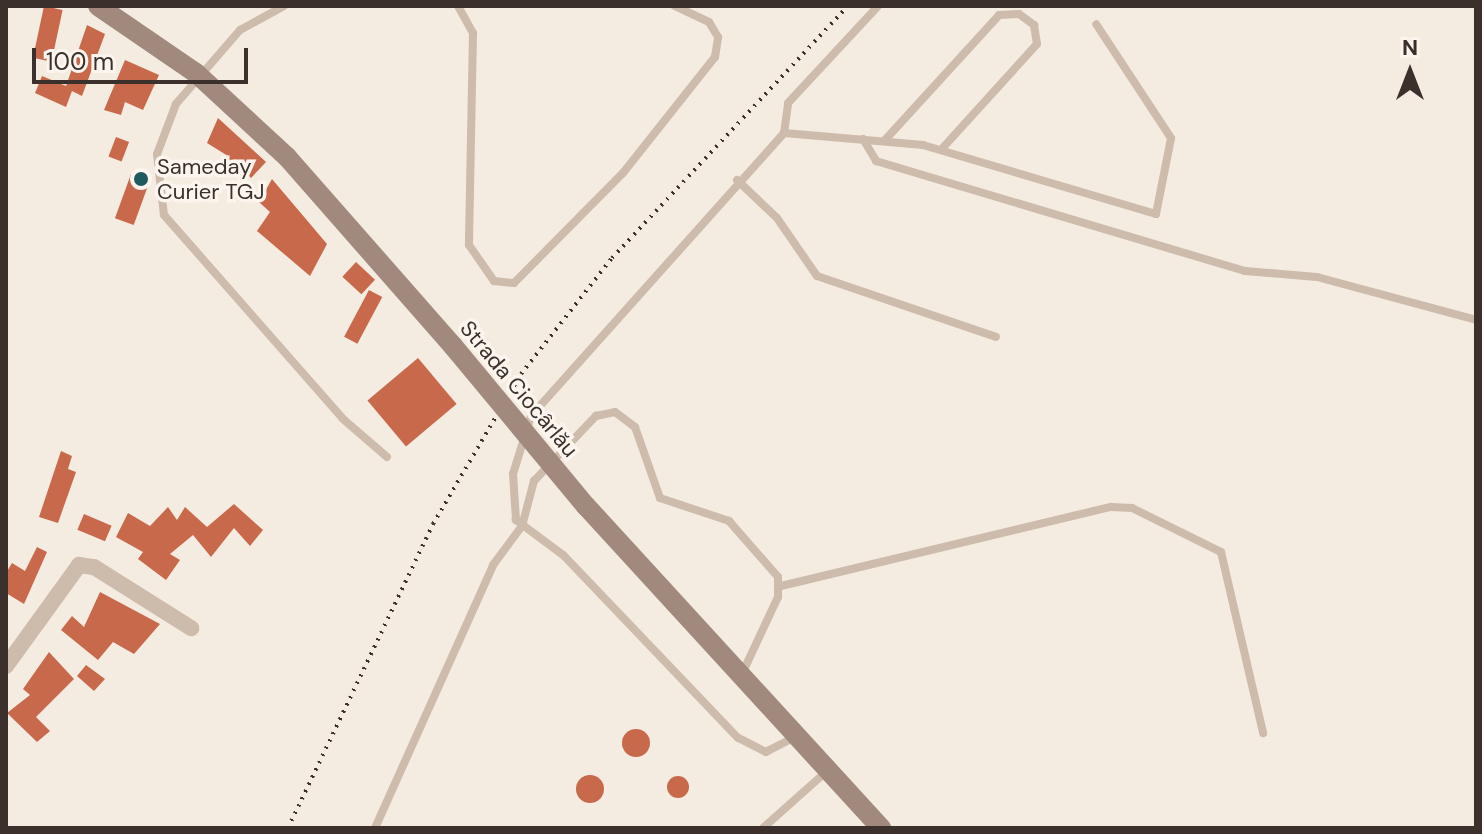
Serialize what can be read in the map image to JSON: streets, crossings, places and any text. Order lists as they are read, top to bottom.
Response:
{
  "streets": {
    "main road": ["Strada Ciocârlău"]
  },
  "places": ["Sameday Curier TGJ"],
  "scale_bar": "100 m",
  "north": "top"
}
